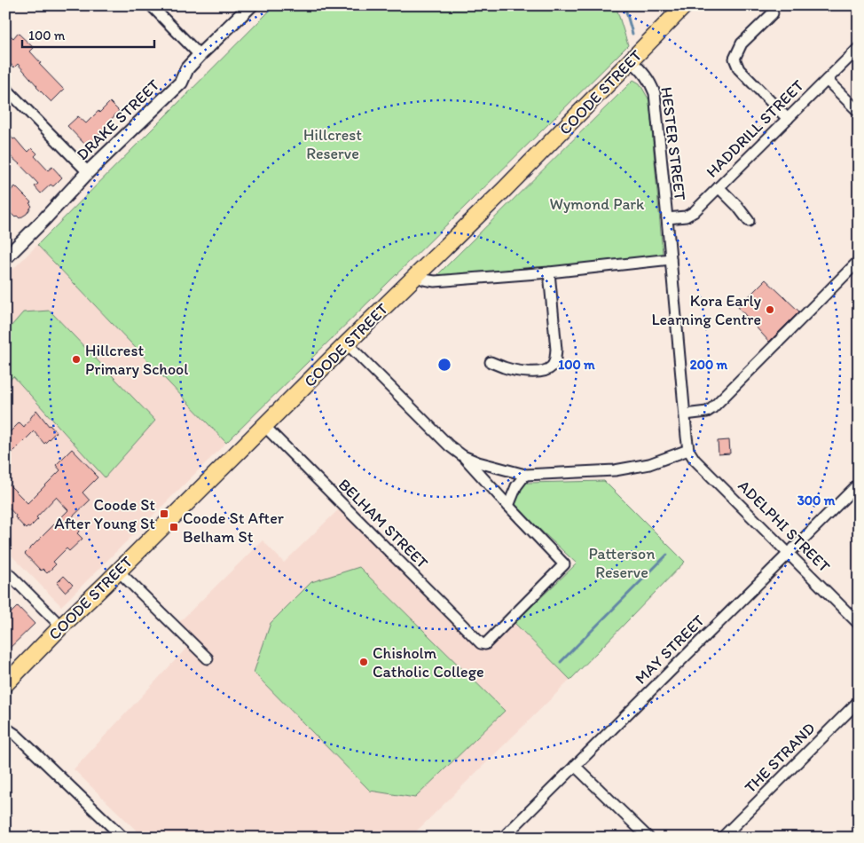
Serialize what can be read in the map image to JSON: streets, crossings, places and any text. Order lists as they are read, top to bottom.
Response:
{
  "streets": {
    "main road": ["COODE STREET"],
    "street": [
      "DRAKE STREET",
      "HADDRILL STREET",
      "HESTER STREET",
      "BELHAM STREET",
      "ADELPHI STREET",
      "MAY STREET",
      "THE STRAND"
    ]
  },
  "crossings": [
    ["COODE STREET", "HESTER STREET"],
    ["COODE STREET", "BELHAM STREET"],
    ["HADDRILL STREET", "HESTER STREET"],
    ["HESTER STREET", "ADELPHI STREET"],
    ["ADELPHI STREET", "MAY STREET"]
  ],
  "parks": ["Hillcrest Reserve", "Wymond Park", "Patterson Reserve"],
  "places": {
    "other": ["Kora Early Learning Centre", "Hillcrest Primary School", "Chisholm Catholic College"],
    "transit": ["Coode St After Young St", "Coode St After Belham St"]
  },
  "scale_bar": "100 m",
  "rings": ["100 m", "200 m", "300 m"]
}
